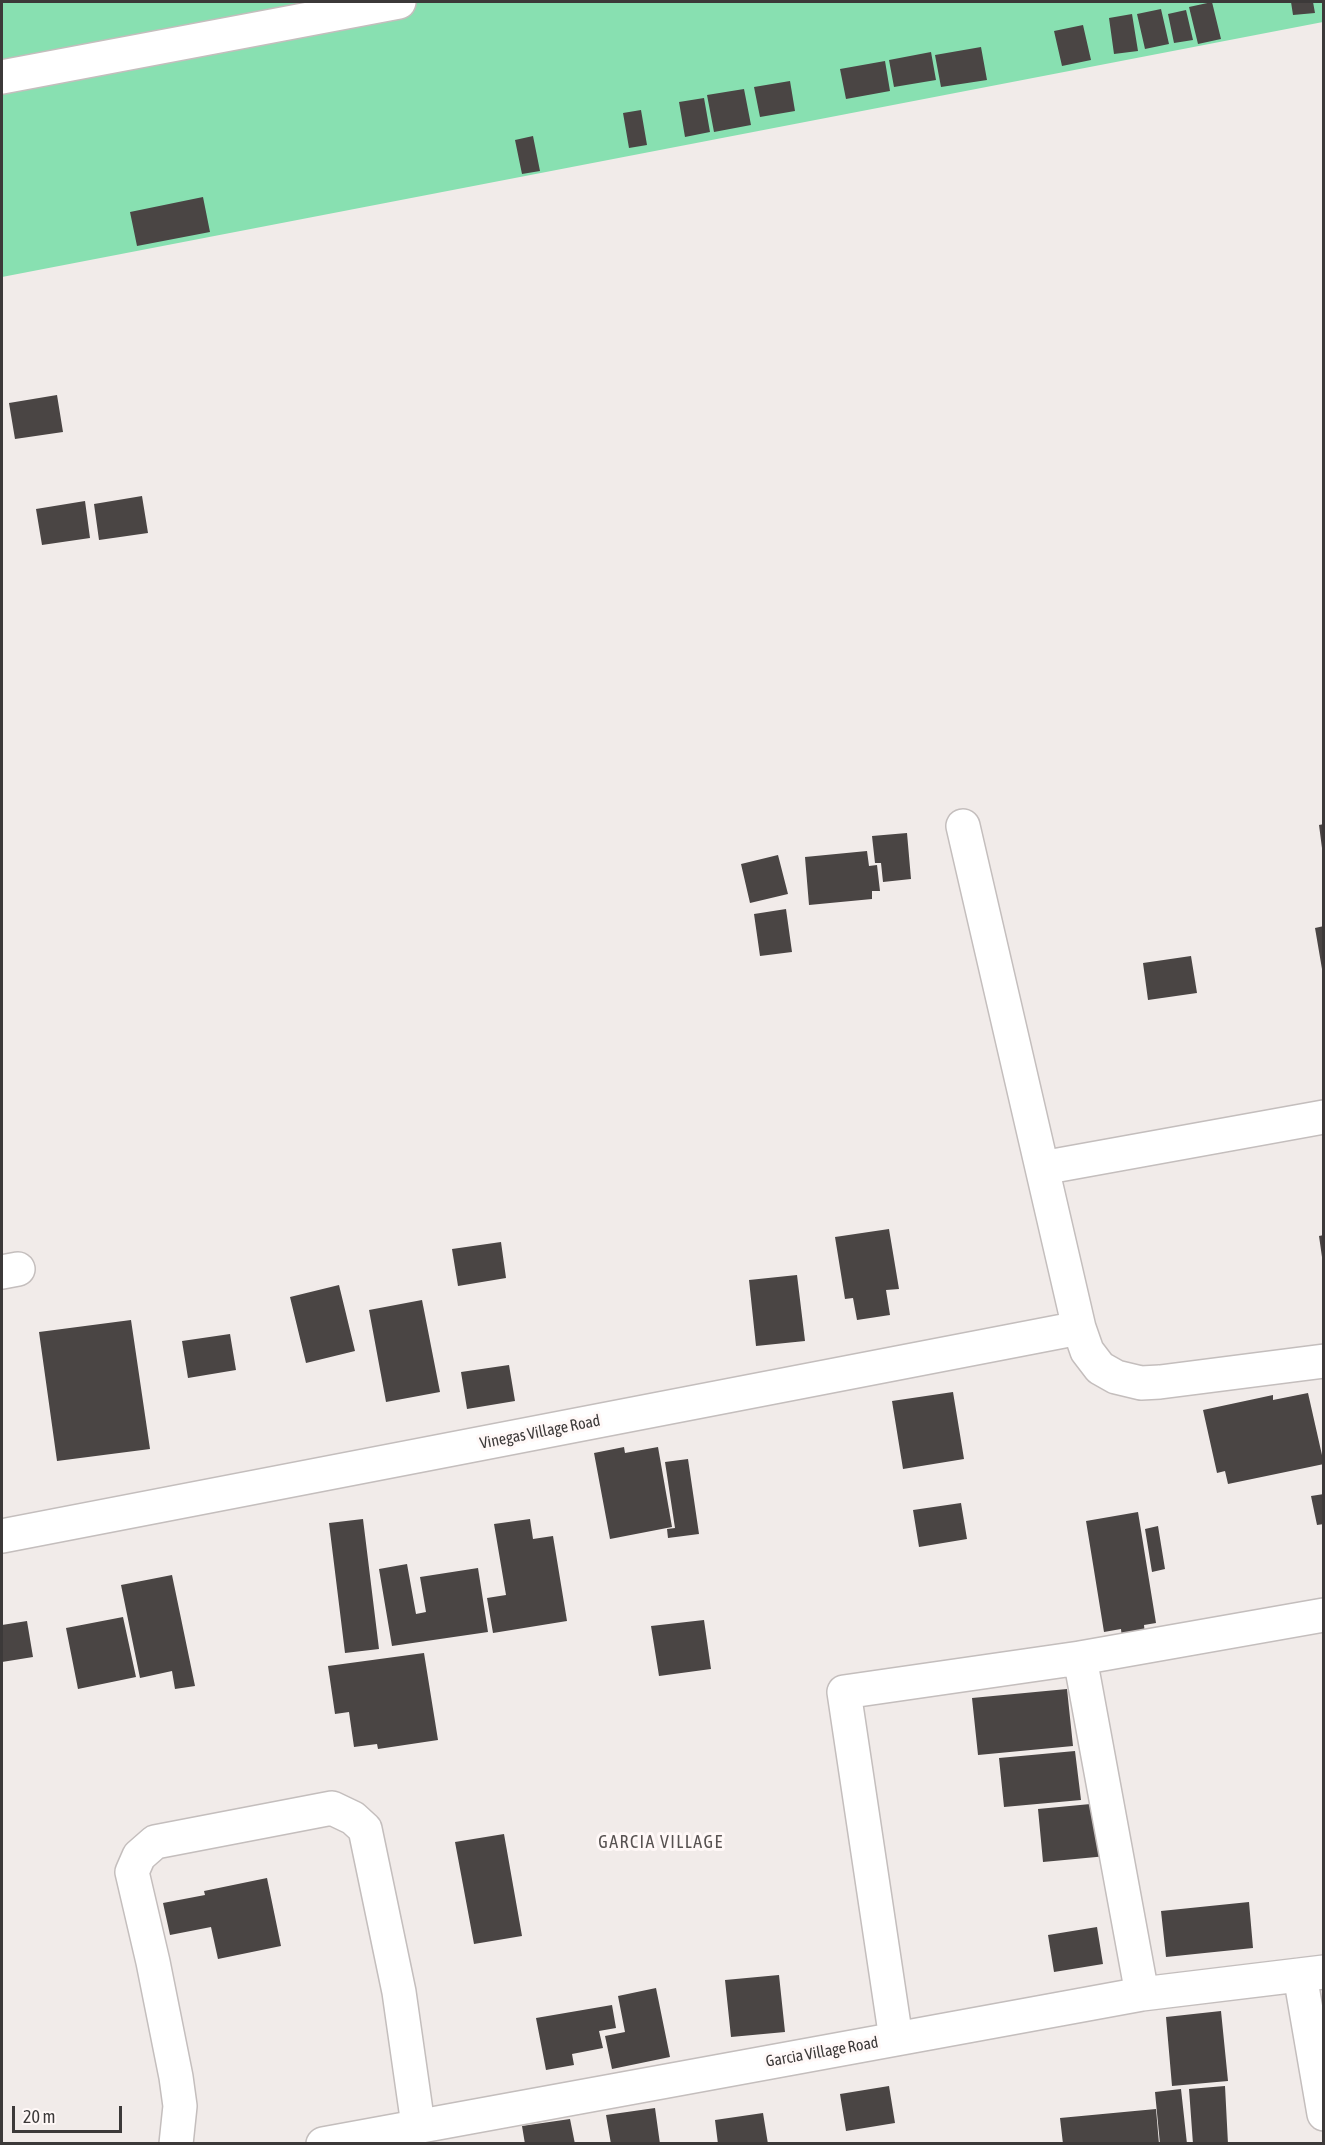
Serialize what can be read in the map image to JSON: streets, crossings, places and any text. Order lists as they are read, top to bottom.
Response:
{
  "streets": {
    "street": ["Vinegas Village Road", "Garcia Village Road"]
  },
  "districts": ["GARCIA VILLAGE"],
  "scale_bar": "20 m"
}
